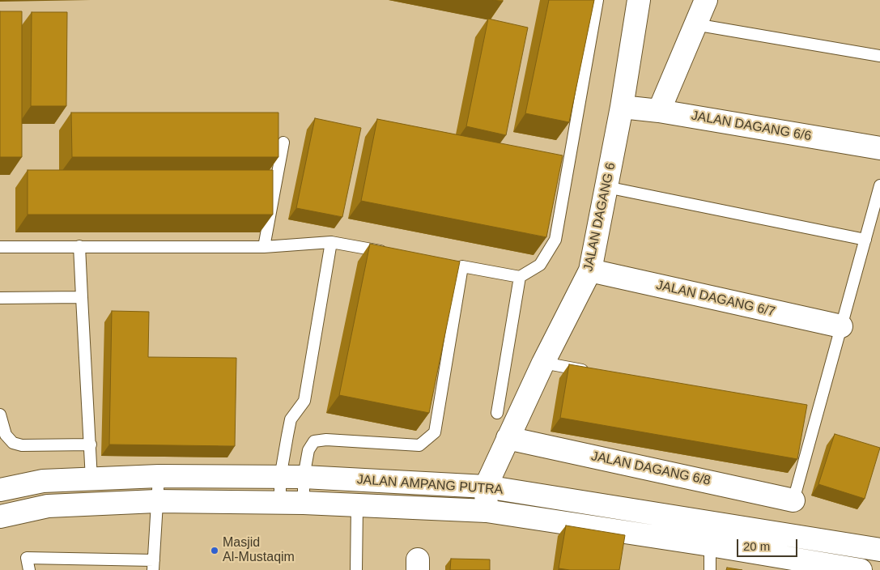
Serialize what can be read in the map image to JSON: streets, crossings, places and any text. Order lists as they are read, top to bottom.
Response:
{
  "streets": {
    "street": [
      "JALAN DAGANG 6/6",
      "JALAN DAGANG 6",
      "JALAN DAGANG 6/7",
      "JALAN DAGANG 6/8",
      "JALAN AMPANG PUTRA"
    ]
  },
  "crossings": [
    ["JALAN DAGANG 6/6", "JALAN DAGANG 6"],
    ["JALAN DAGANG 6", "JALAN DAGANG 6/7"],
    ["JALAN DAGANG 6", "JALAN DAGANG 6/8"],
    ["JALAN DAGANG 6", "JALAN AMPANG PUTRA"]
  ],
  "places": ["Masjid Al-Mustaqim"],
  "scale_bar": "20 m"
}
